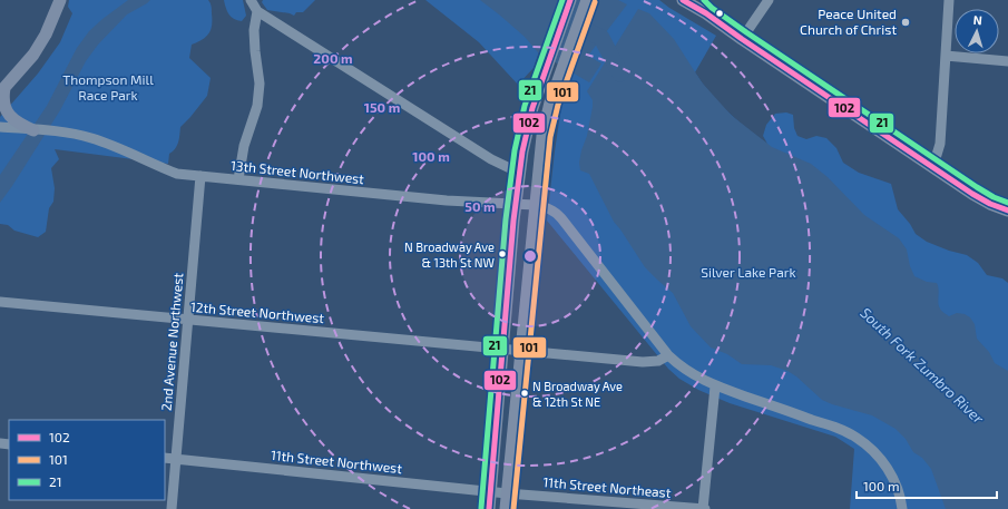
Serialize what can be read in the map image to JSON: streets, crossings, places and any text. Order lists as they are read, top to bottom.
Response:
{
  "streets": {
    "street": [
      "13th Street Northwest",
      "12th Street Northwest",
      "2nd Avenue Northwest",
      "11th Street Northwest",
      "11th Street Northeast"
    ]
  },
  "crossings": [
    ["13th Street Northwest", "2nd Avenue Northwest"],
    ["12th Street Northwest", "2nd Avenue Northwest"],
    ["2nd Avenue Northwest", "11th Street Northwest"],
    ["11th Street Northwest", "11th Street Northeast"]
  ],
  "water": ["South Fork Zumbro River"],
  "parks": ["Thompson Mill Race Park", "Silver Lake Park"],
  "places": ["Peace United Church of Christ", "N Broadway Ave & 13th St NW", "N Broadway Ave & 12th St NE"],
  "lines": ["transit line 102", "transit line 21", "transit line 101"],
  "legend": ["102", "101", "21"],
  "scale_bar": "100 m",
  "north": "top",
  "rings": [
    "200 m",
    "150 m",
    "100 m",
    "50 m"
  ]
}
